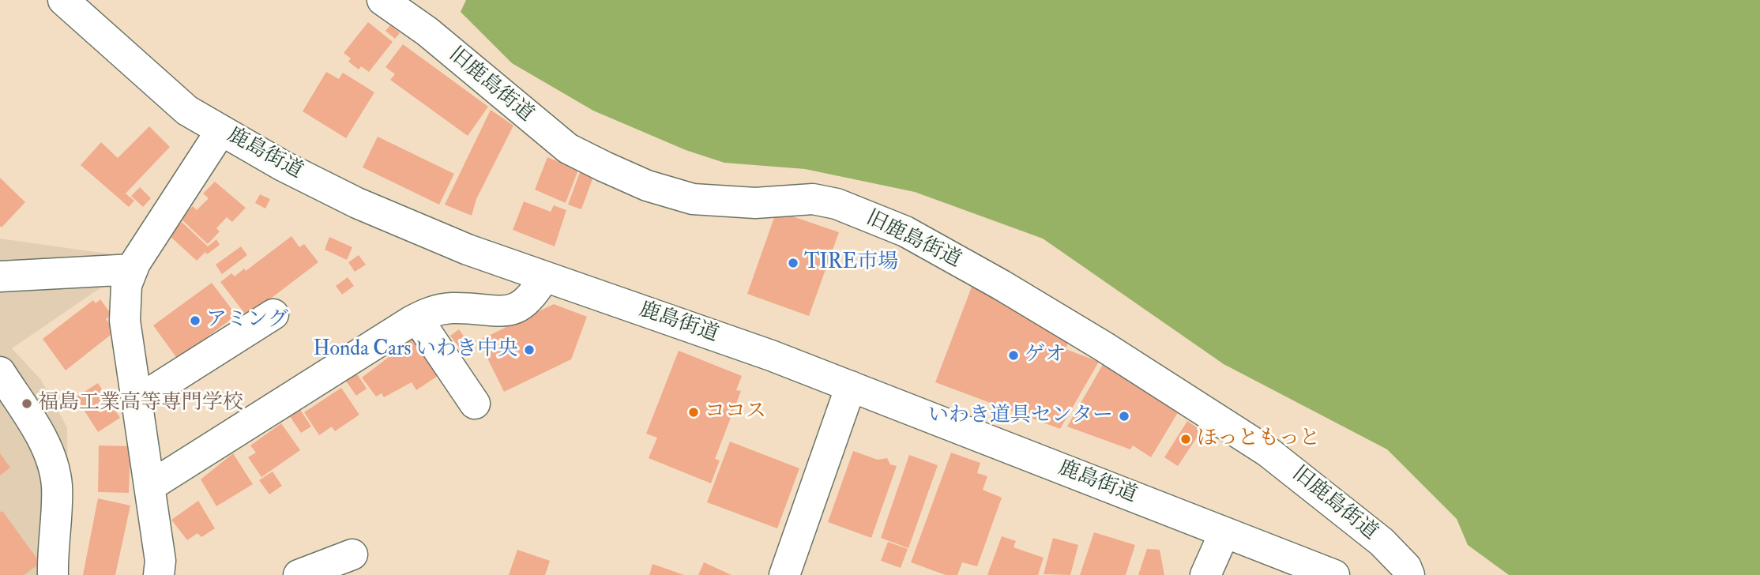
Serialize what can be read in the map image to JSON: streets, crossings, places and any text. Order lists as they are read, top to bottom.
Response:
{
  "streets": {
    "street": ["旧鹿島街道", "鹿島街道"]
  },
  "places": [
    "TIRE市場",
    "アミング",
    "Honda Cars いわき中央",
    "ゲオ",
    "福島工業高等専門学校",
    "ココス",
    "いわき道具センター",
    "ほっともっと"
  ]
}
